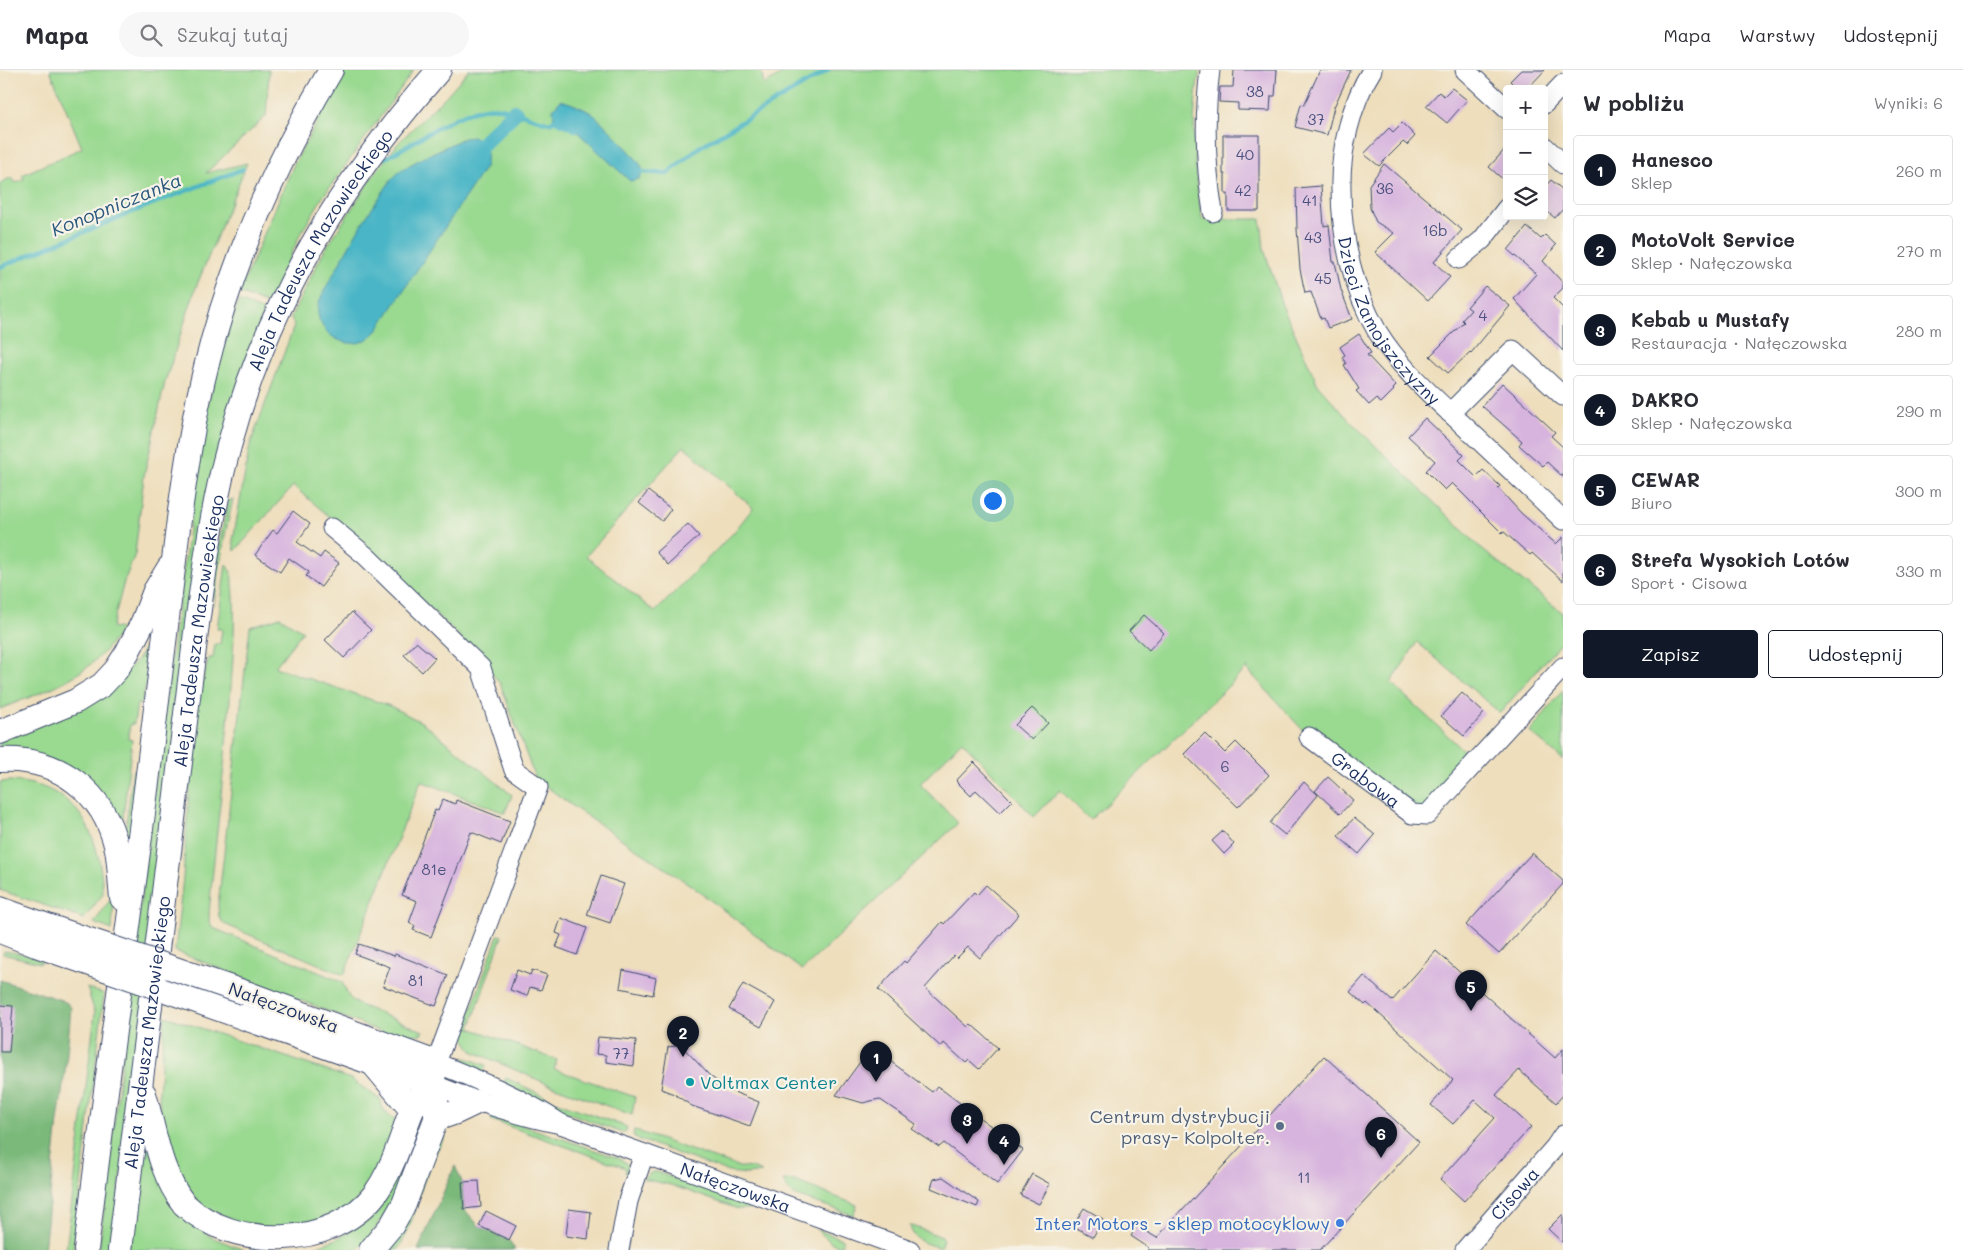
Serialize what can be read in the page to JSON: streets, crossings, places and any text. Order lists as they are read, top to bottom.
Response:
{
  "streets": {
    "main road": ["Aleja Tadeusza Mazowieckiego", "Nałęczowska"],
    "street": ["Dzieci Zamojszczyzny", "Grabowa", "Cisowa"]
  },
  "water": ["Konopniczanka"],
  "places": ["Voltmax Center", "Centrum dystrybucji prasy- Kolpolter.", "Inter Motors - sklep motocyklowy"],
  "house_numbers": [
    "38",
    "37",
    "40",
    "36",
    "42",
    "41",
    "16b",
    "43",
    "45",
    "4",
    "6",
    "81e",
    "81",
    "77",
    "11"
  ],
  "page": {
    "header": "Mapa",
    "search": "Szukaj tutaj",
    "nav": ["Mapa", "Warstwy", "Udostępnij"],
    "heading": ["W pobliżu", "Wyniki: 6"],
    "map_buttons": ["+", "−"],
    "list": [
      {
        "mark": "1",
        "name": "Hanesco",
        "note": "Sklep",
        "value": "260 m"
      },
      {
        "mark": "2",
        "name": "MotoVolt Service",
        "note": "Sklep · Nałęczowska",
        "value": "270 m"
      },
      {
        "mark": "3",
        "name": "Kebab u Mustafy",
        "note": "Restauracja · Nałęczowska",
        "value": "280 m"
      },
      {
        "mark": "4",
        "name": "DAKRO",
        "note": "Sklep · Nałęczowska",
        "value": "290 m"
      },
      {
        "mark": "5",
        "name": "CEWAR",
        "note": "Biuro",
        "value": "300 m"
      },
      {
        "mark": "6",
        "name": "Strefa Wysokich Lotów",
        "note": "Sport · Cisowa",
        "value": "330 m"
      }
    ],
    "buttons": ["Zapisz", "Udostępnij"],
    "pins": [
      "5",
      "2",
      "1",
      "3",
      "6",
      "4"
    ]
  }
}
